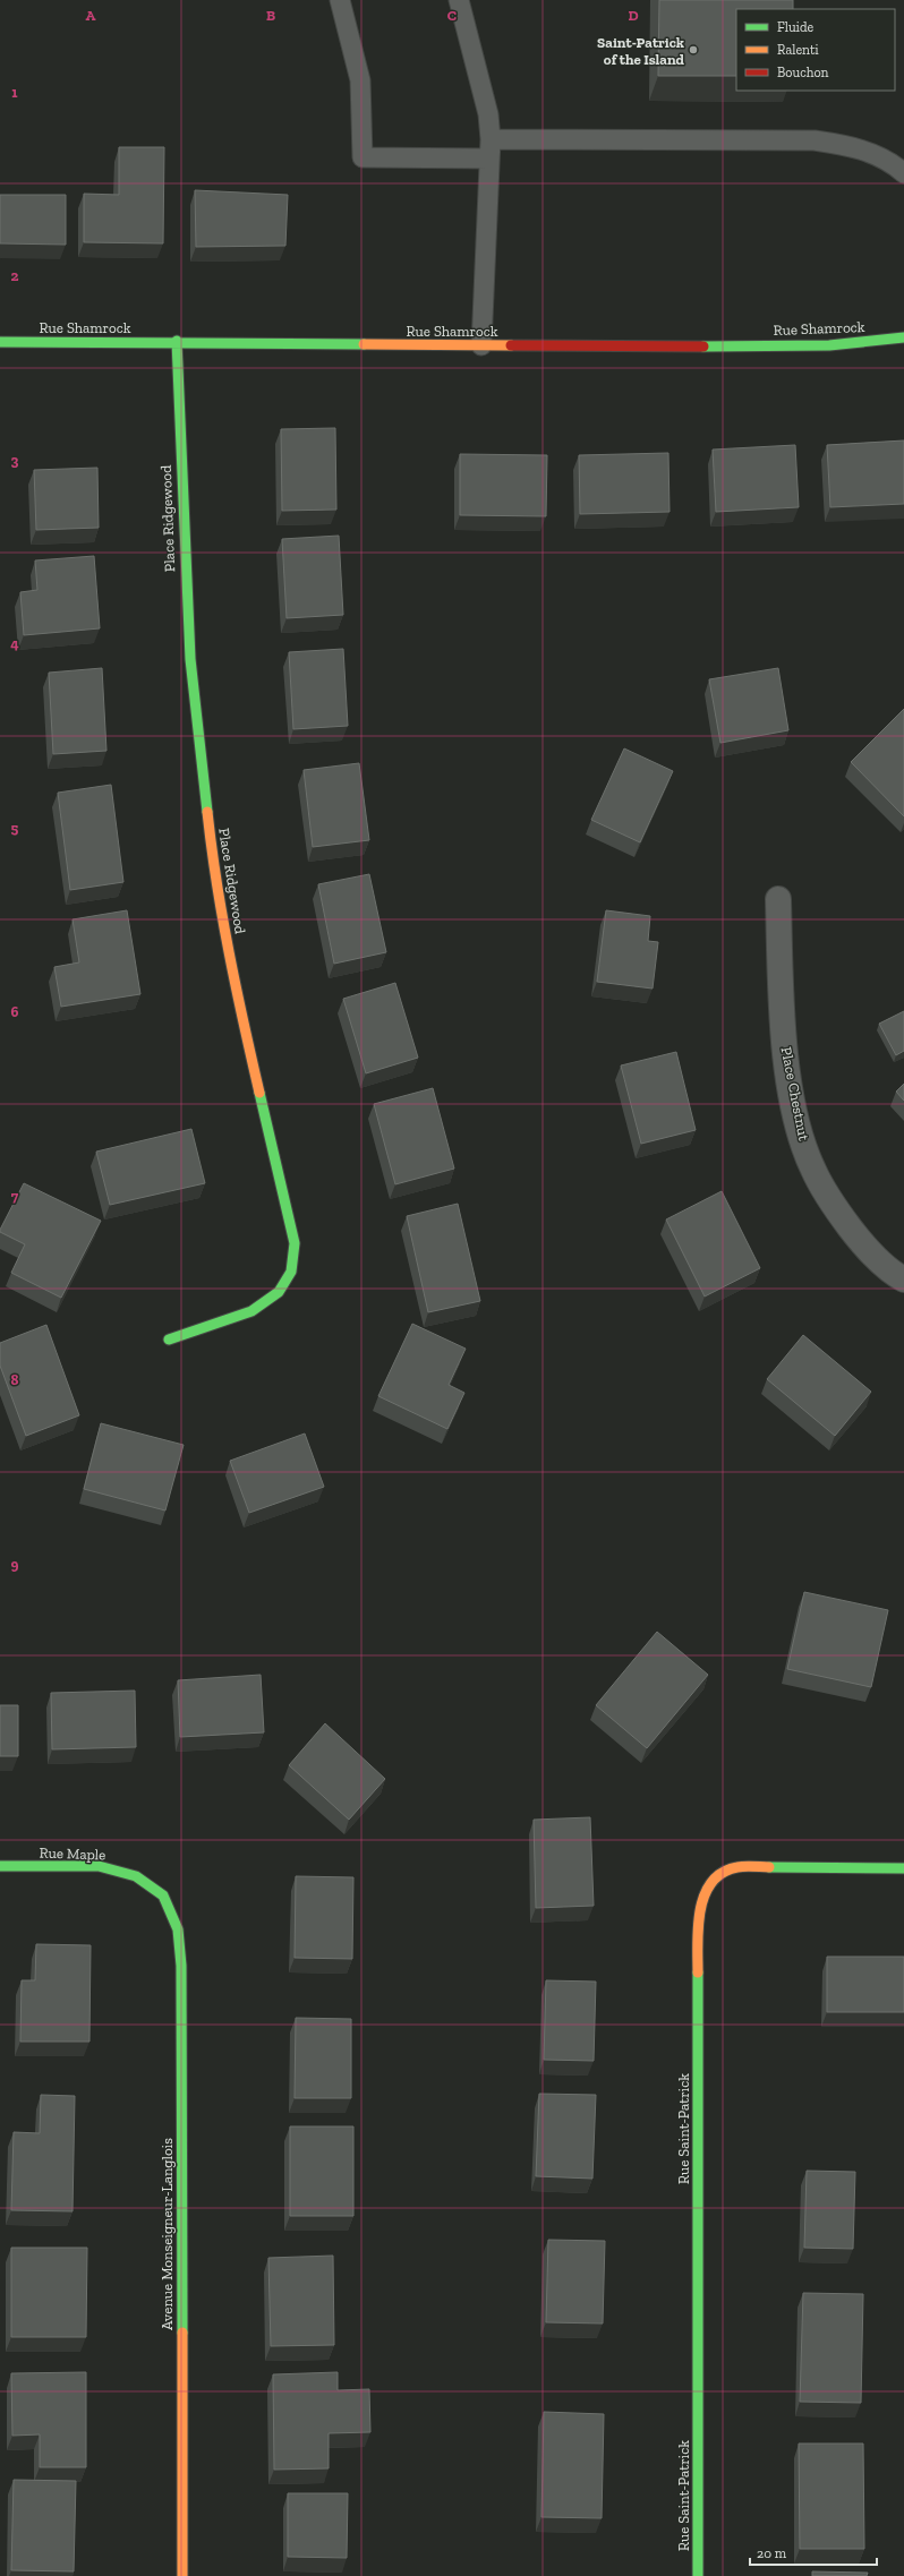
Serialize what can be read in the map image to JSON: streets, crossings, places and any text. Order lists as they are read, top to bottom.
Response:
{
  "streets": {
    "street": [
      "Rue Shamrock",
      "Place Ridgewood",
      "Place Chestnut",
      "Rue Maple",
      "Rue Saint-Patrick",
      "Avenue Monseigneur-Langlois"
    ]
  },
  "crossings": [
    ["Rue Shamrock", "Place Ridgewood"],
    ["Rue Maple", "Avenue Monseigneur-Langlois"]
  ],
  "places": ["Saint-Patrick of the Island"],
  "legend": ["Fluide", "Ralenti", "Bouchon"],
  "scale_bar": "20 m",
  "grid": {
    "columns": [
      "A",
      "B",
      "C",
      "D"
    ],
    "rows": [
      "1",
      "2",
      "3",
      "4",
      "5",
      "6",
      "7",
      "8",
      "9"
    ]
  }
}
